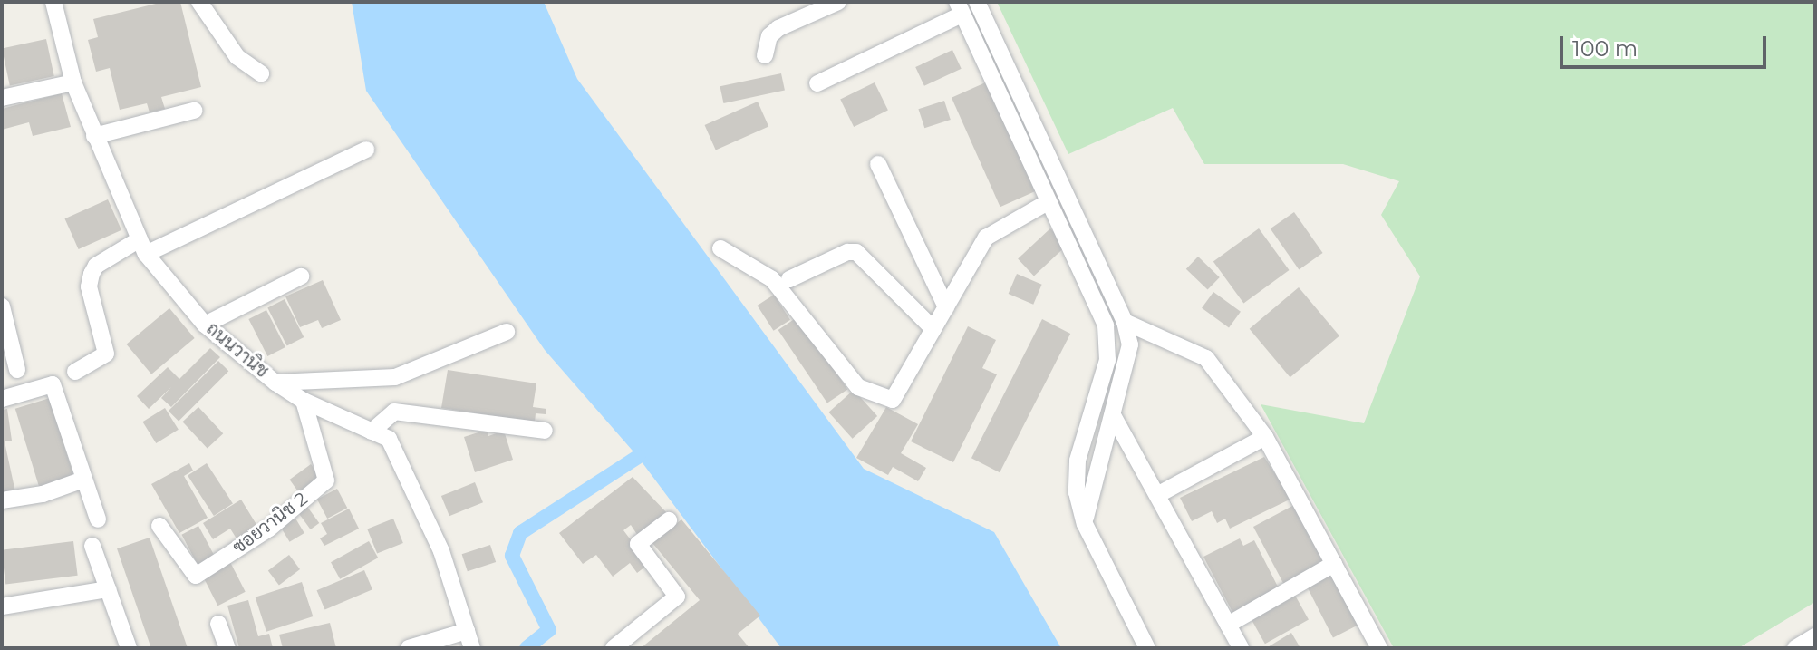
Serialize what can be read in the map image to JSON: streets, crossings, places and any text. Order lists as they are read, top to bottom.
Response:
{
  "streets": {
    "street": ["ถนนวานิช", "ซอยวานิช 2"]
  },
  "crossings": [
    ["ถนนวานิช", "ซอยวานิช 2"]
  ],
  "scale_bar": "100 m"
}
